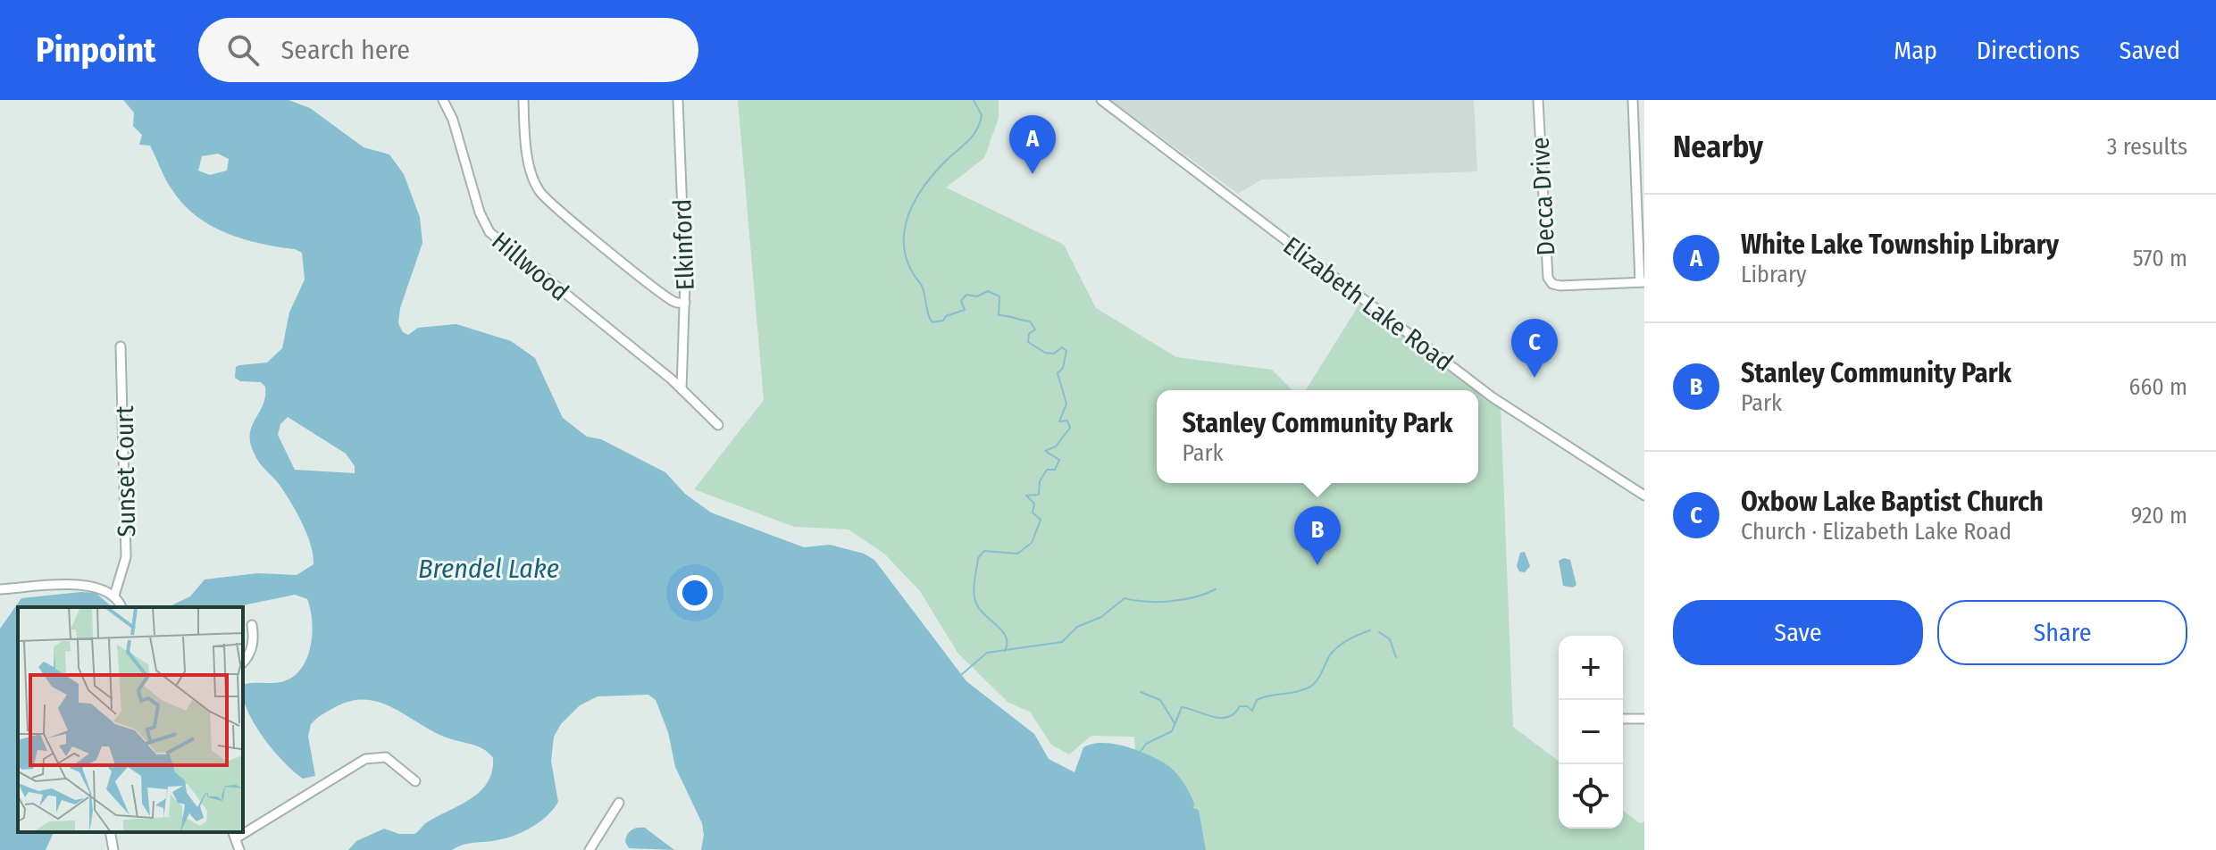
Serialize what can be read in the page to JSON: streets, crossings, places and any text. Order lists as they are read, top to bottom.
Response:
{
  "streets": {
    "street": [
      "Decca Drive",
      "Elkinford",
      "Hillwood",
      "Elizabeth Lake Road",
      "Sunset Court"
    ]
  },
  "crossings": [
    ["Elkinford", "Hillwood"]
  ],
  "water": ["Brendel Lake"],
  "page": {
    "header": "Pinpoint",
    "search": "Search here",
    "nav": ["Map", "Directions", "Saved"],
    "heading": ["Nearby", "3 results"],
    "pins": ["A", "C", "B"],
    "list": [
      {
        "mark": "A",
        "name": "White Lake Township Library",
        "note": "Library",
        "value": "570 m"
      },
      {
        "mark": "B",
        "name": "Stanley Community Park",
        "note": "Park",
        "value": "660 m"
      },
      {
        "mark": "C",
        "name": "Oxbow Lake Baptist Church",
        "note": "Church · Elizabeth Lake Road",
        "value": "920 m"
      }
    ],
    "popup": ["Stanley Community Park", "Park"],
    "buttons": ["Save", "Share"],
    "map_buttons": ["+", "−"]
  }
}
